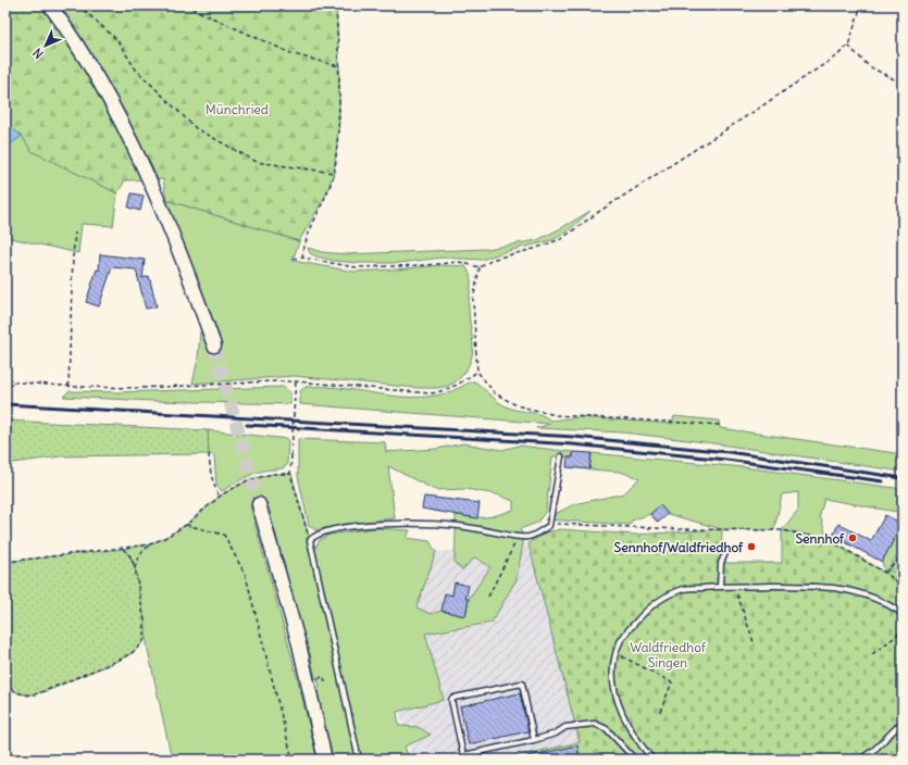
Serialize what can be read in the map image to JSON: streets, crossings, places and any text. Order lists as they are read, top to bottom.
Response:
{
  "parks": ["Münchried", "Waldfriedhof Singen"],
  "places": ["Sennhof", "Sennhof/Waldfriedhof"],
  "north": "bottom left"
}
